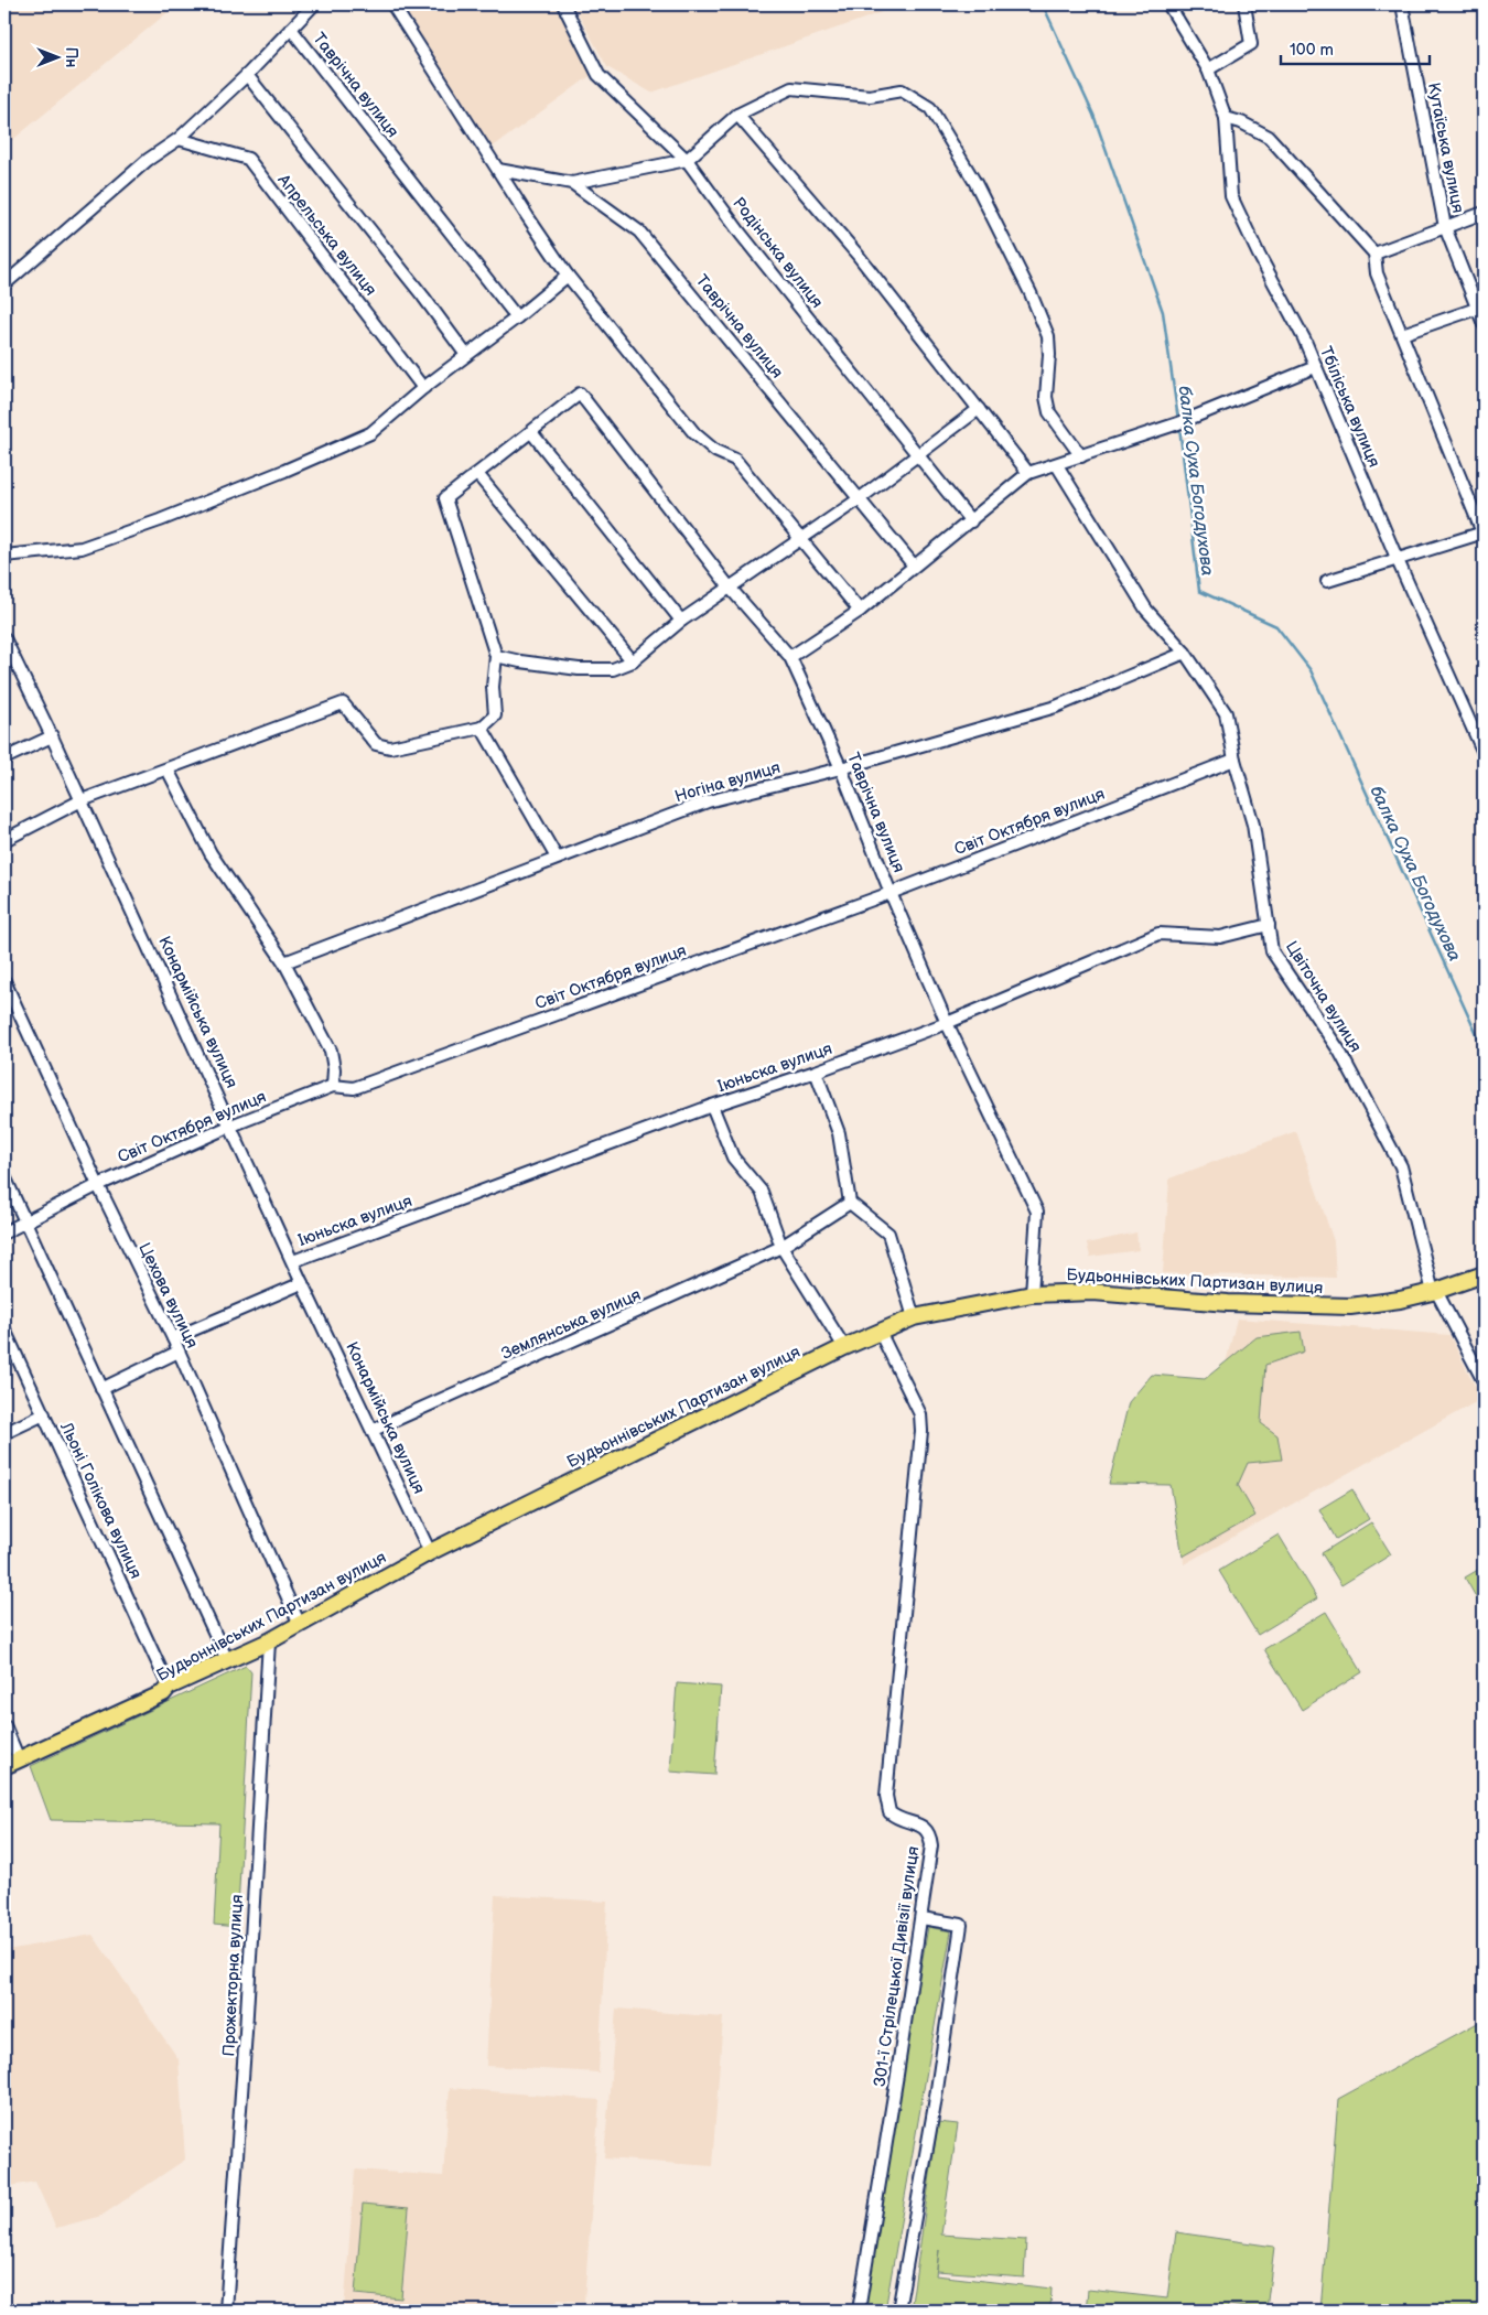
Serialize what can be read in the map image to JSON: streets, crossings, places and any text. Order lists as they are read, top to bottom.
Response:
{
  "streets": {
    "main road": ["Будьоннівських Партизан вулиця"],
    "street": [
      "Таврічна вулиця",
      "Кутаїська вулиця",
      "Апрельська вулиця",
      "Родінська вулиця",
      "Тбіліська вулиця",
      "Ногіна вулиця",
      "Світ Октября вулиця",
      "Цвiточна вулиця",
      "Конармійська вулиця",
      "Iюньска вулиця",
      "Цехова вулиця",
      "Землянська вулиця",
      "Льоні Голікова вулиця",
      "301-ї Стрілецької Дивізії вулиця",
      "Прожекторна вулиця"
    ]
  },
  "crossings": [
    ["Таврічна вулиця", "Ногіна вулиця"],
    ["Таврічна вулиця", "Світ Октября вулиця"],
    ["Таврічна вулиця", "Iюньска вулиця"],
    ["Таврічна вулиця", "Будьоннівських Партизан вулиця"],
    ["Ногіна вулиця", "Цвiточна вулиця"],
    ["Світ Октября вулиця", "Цвiточна вулиця"],
    ["Світ Октября вулиця", "Конармійська вулиця"],
    ["Світ Октября вулиця", "Цехова вулиця"],
    ["Цвiточна вулиця", "Iюньска вулиця"],
    ["Цвiточна вулиця", "Будьоннівських Партизан вулиця"],
    ["Конармійська вулиця", "Iюньска вулиця"],
    ["Конармійська вулиця", "Будьоннівських Партизан вулиця"],
    ["Конармійська вулиця", "Землянська вулиця"],
    ["Будьоннівських Партизан вулиця", "Цехова вулиця"],
    ["Будьоннівських Партизан вулиця", "Льоні Голікова вулиця"],
    ["Будьоннівських Партизан вулиця", "301-ї Стрілецької Дивізії вулиця"],
    ["Будьоннівських Партизан вулиця", "Прожекторна вулиця"]
  ],
  "water": ["балка Суха Богодухова"],
  "scale_bar": "100 m",
  "north": "right"
}
